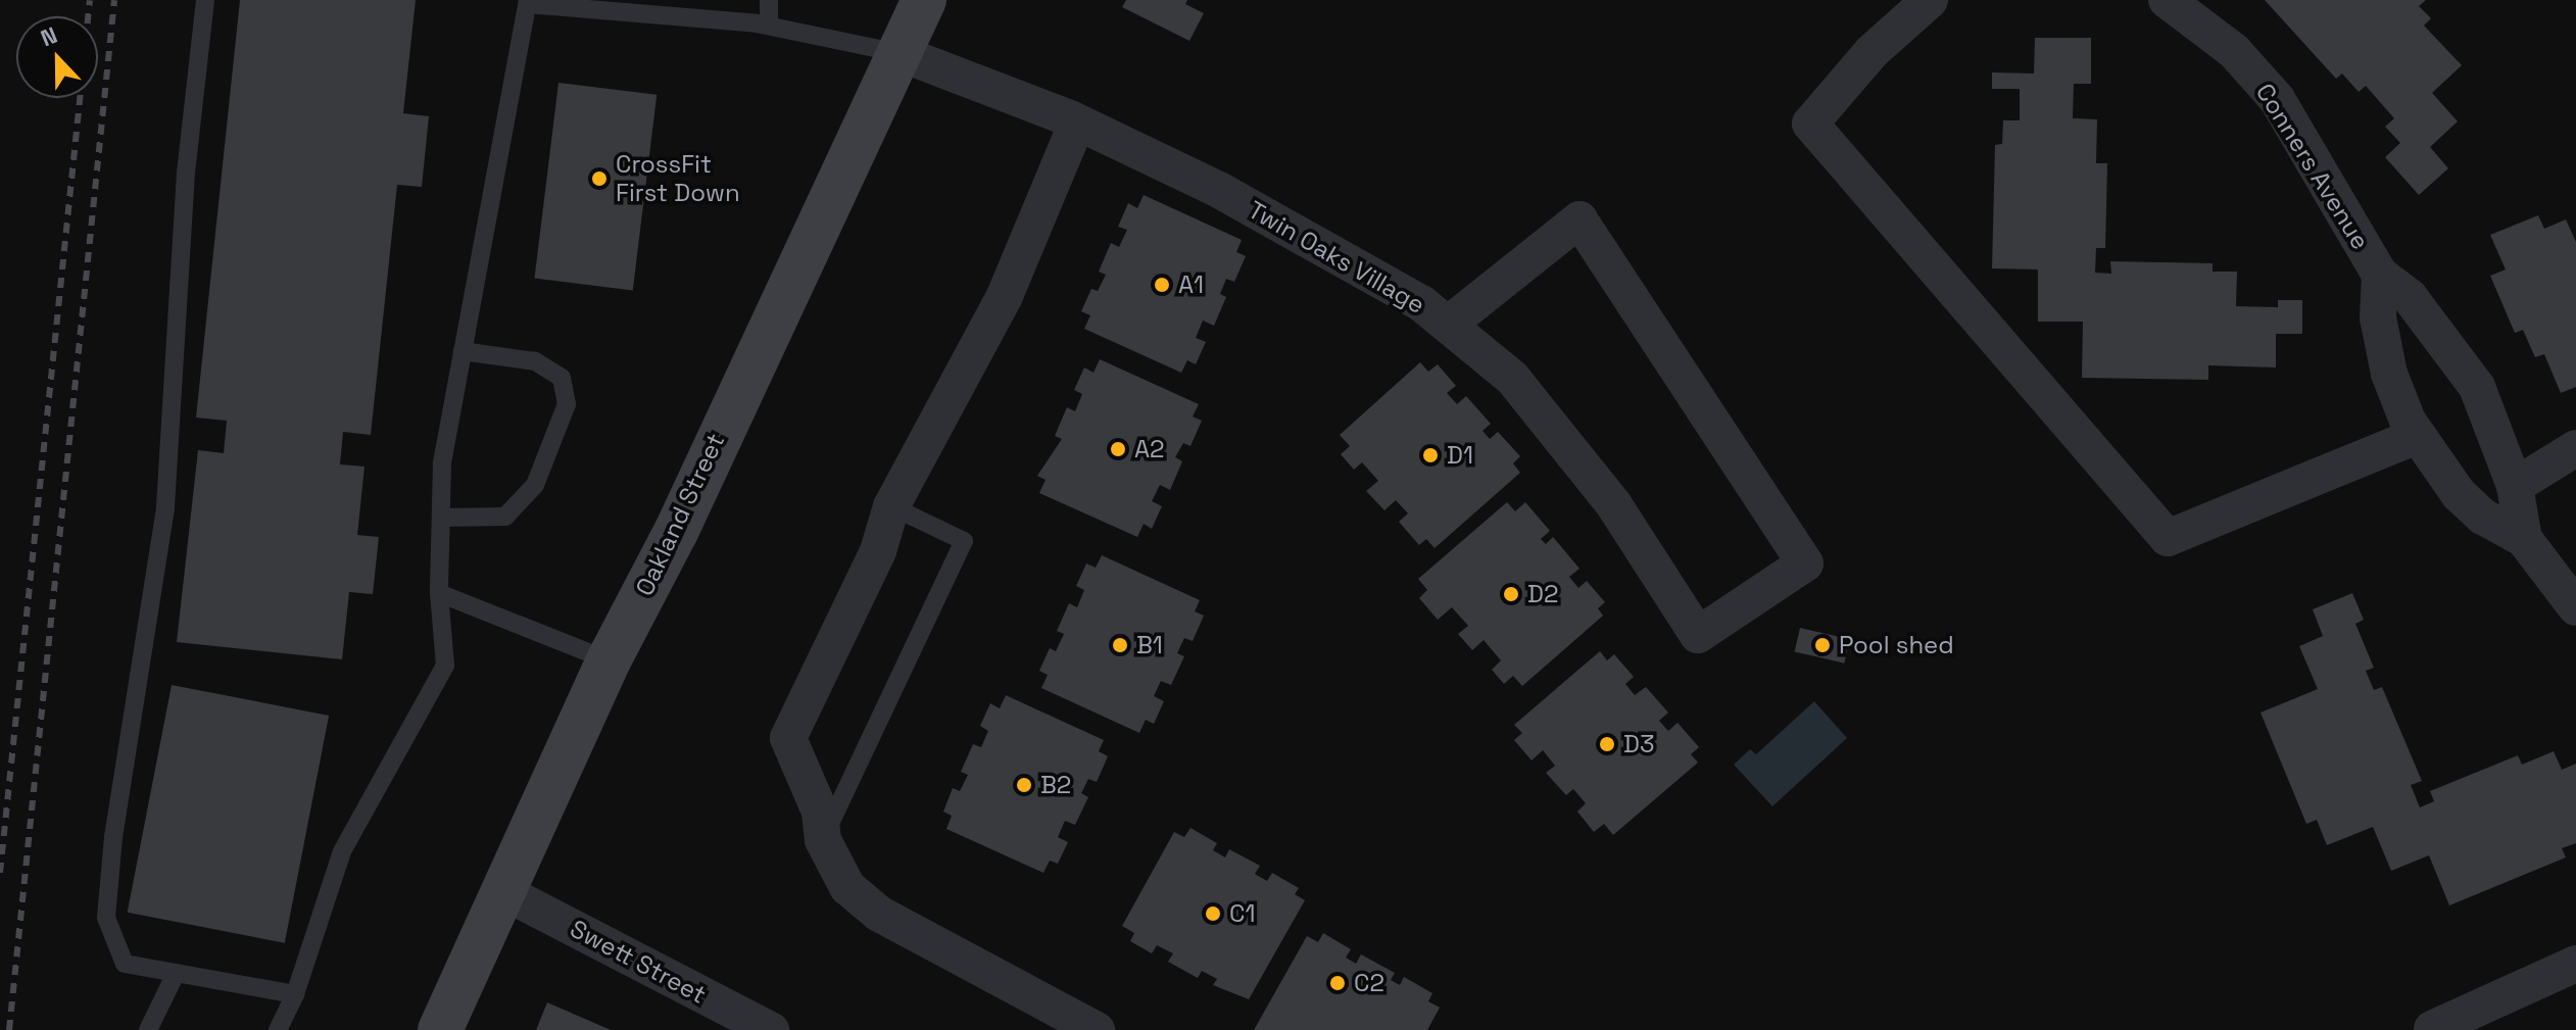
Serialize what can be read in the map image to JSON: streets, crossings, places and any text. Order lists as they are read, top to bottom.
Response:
{
  "streets": {
    "main road": ["Oakland Street"],
    "street": ["Conners Avenue", "Twin Oaks Village", "Swett Street"]
  },
  "crossings": [
    ["Twin Oaks Village", "Oakland Street"],
    ["Oakland Street", "Swett Street"]
  ],
  "places": [
    "CrossFit First Down",
    "A1",
    "A2",
    "D1",
    "D2",
    "B1",
    "Pool shed",
    "D3",
    "B2",
    "C1",
    "C2"
  ],
  "north": "top"
}
